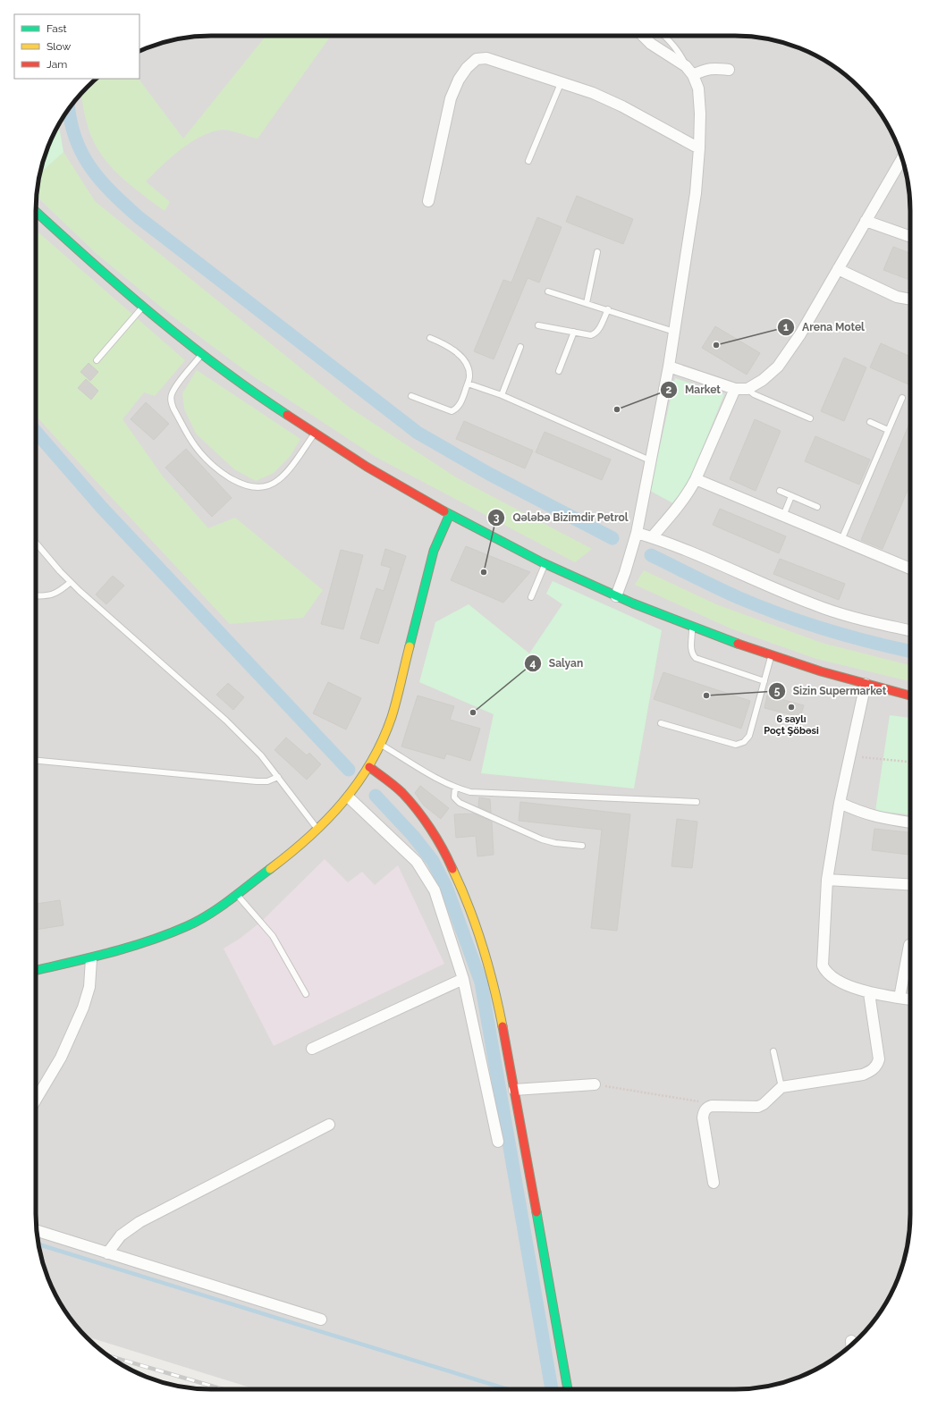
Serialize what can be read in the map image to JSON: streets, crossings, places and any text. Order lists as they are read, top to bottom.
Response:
{
  "places": [
    "Arena Motel",
    "Market",
    "Qələbə Bizimdir Petrol",
    "Sizin Supermarket",
    "6 saylı Poçt Şöbəsi",
    "Salyan"
  ],
  "legend": ["Fast", "Slow", "Jam"]
}
